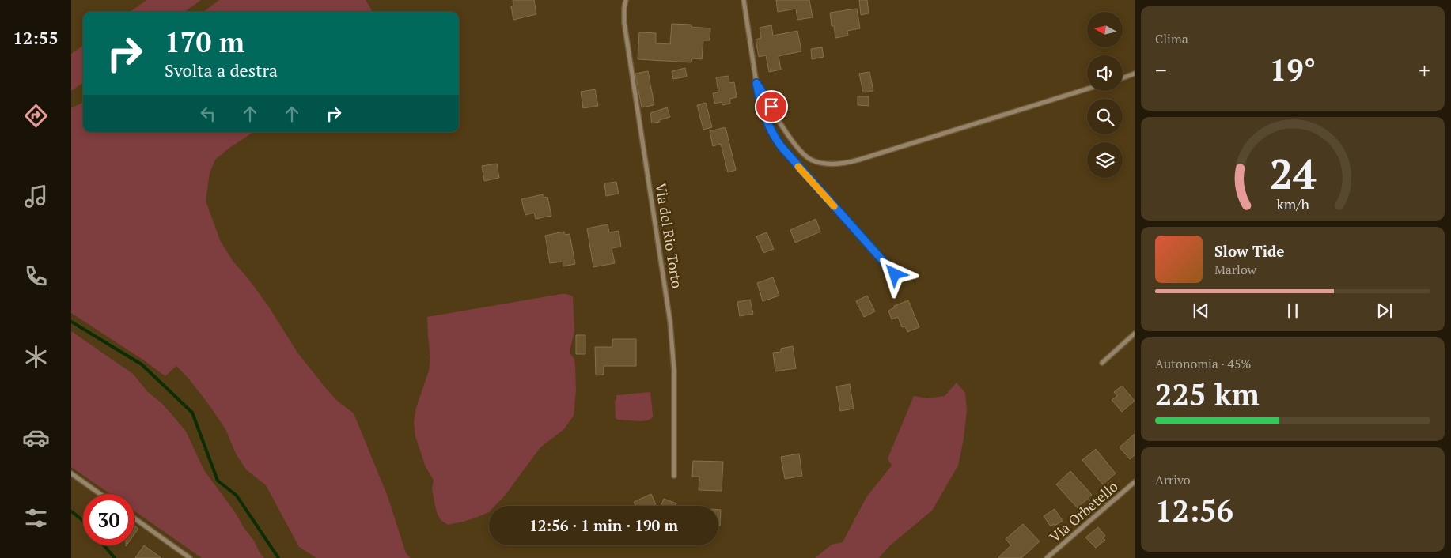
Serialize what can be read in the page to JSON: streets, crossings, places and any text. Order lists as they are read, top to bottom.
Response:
{
  "streets": {
    "street": ["Via del Rio Torto", "Via Orbetello"]
  },
  "north": "left",
  "page": {
    "tabs": "12:55",
    "tile": [
      "Clima",
      ["Autonomia · 45%", "225 km"],
      ["Arrivo", "12:56"]
    ],
    "turn": ["170 m", "Svolta a destra"],
    "heat": ["−", "19°", "+"],
    "song": ["Slow Tide", "Marlow"],
    "limit": "30",
    "trip": "12:56 · 1 min · 190 m",
    "gauge": ["24", "km/h"]
  }
}
